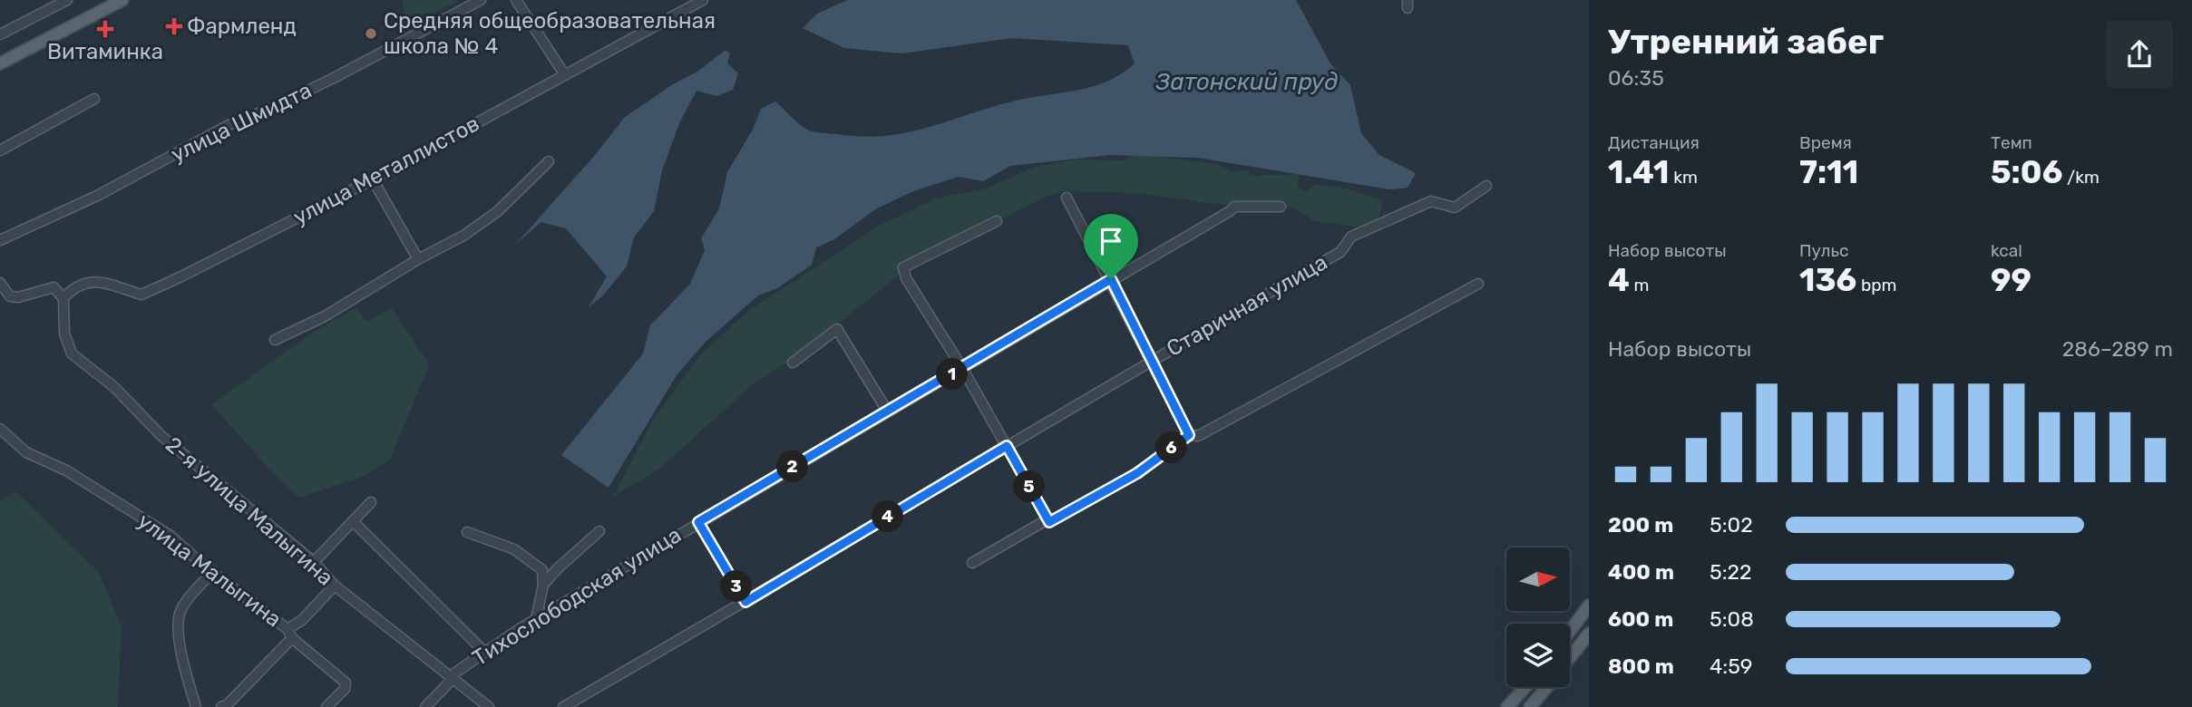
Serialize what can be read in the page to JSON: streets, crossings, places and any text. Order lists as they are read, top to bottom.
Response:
{
  "streets": {
    "street": [
      "улица Шмидта",
      "улица Металлистов",
      "Старичная улица",
      "2-я улица Малыгина",
      "улица Малыгина",
      "Тихослободская улица"
    ]
  },
  "crossings": [
    ["улица Металлистов", "2-я улица Малыгина"],
    ["2-я улица Малыгина", "Тихослободская улица"]
  ],
  "water": ["Затонский пруд"],
  "places": {
    "health": ["Фармленд", "Витаминка"],
    "other": ["Средняя общеобразовательная школа № 4"]
  },
  "north": "right",
  "page": {
    "heading": ["Утренний забег", "06:35"],
    "stats": [
      ["Дистанция", "1.41 km"],
      ["Время", "7:11"],
      ["Темп", "5:06 /km"],
      ["Набор высоты", "4 m"],
      ["Пульс", "136 bpm"],
      ["kcal", "99"]
    ],
    "chart": ["Набор высоты", "286–289 m"],
    "pins": [
      "1",
      "6",
      "2",
      "5",
      "4",
      "3"
    ],
    "list": [
      {
        "name": "200 m",
        "note": "5:02"
      },
      {
        "name": "400 m",
        "note": "5:22"
      },
      {
        "name": "600 m",
        "note": "5:08"
      },
      {
        "name": "800 m",
        "note": "4:59"
      }
    ]
  }
}
